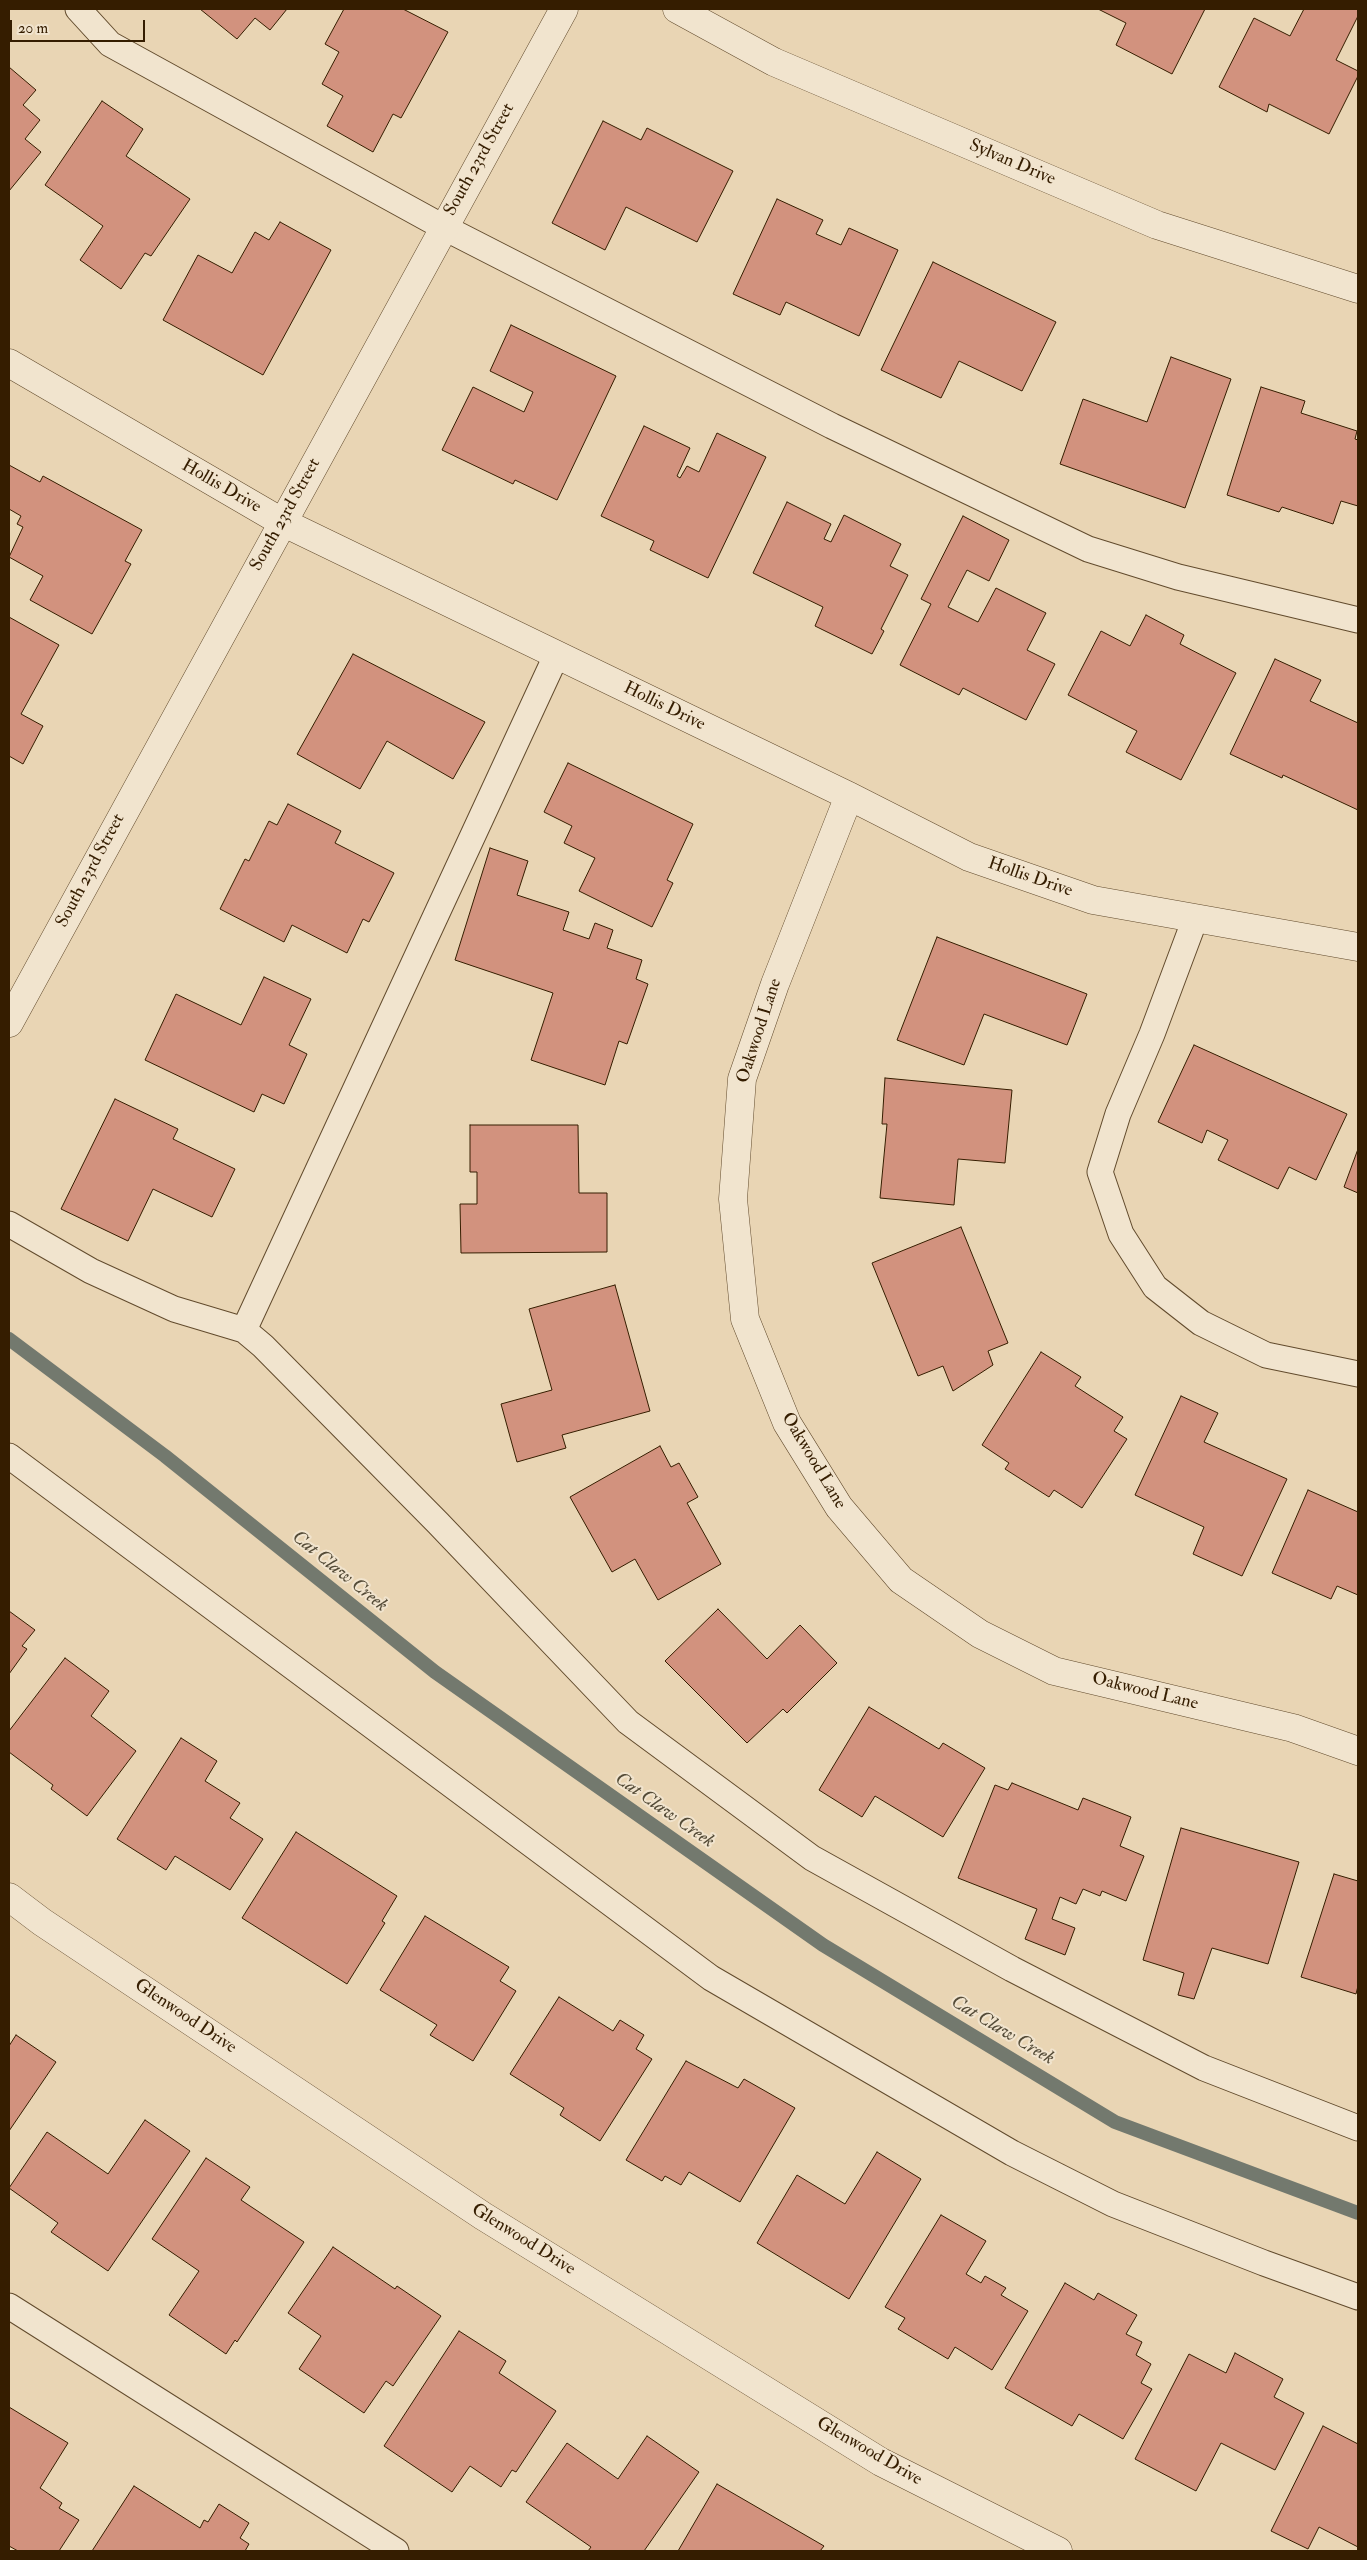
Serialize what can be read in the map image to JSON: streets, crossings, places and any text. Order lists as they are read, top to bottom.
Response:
{
  "streets": {
    "street": [
      "South 23rd Street",
      "Sylvan Drive",
      "Hollis Drive",
      "Oakwood Lane",
      "Glenwood Drive"
    ]
  },
  "crossings": [
    ["South 23rd Street", "Hollis Drive"],
    ["Hollis Drive", "Oakwood Lane"]
  ],
  "water": ["Cat Claw Creek"],
  "scale_bar": "20 m"
}
